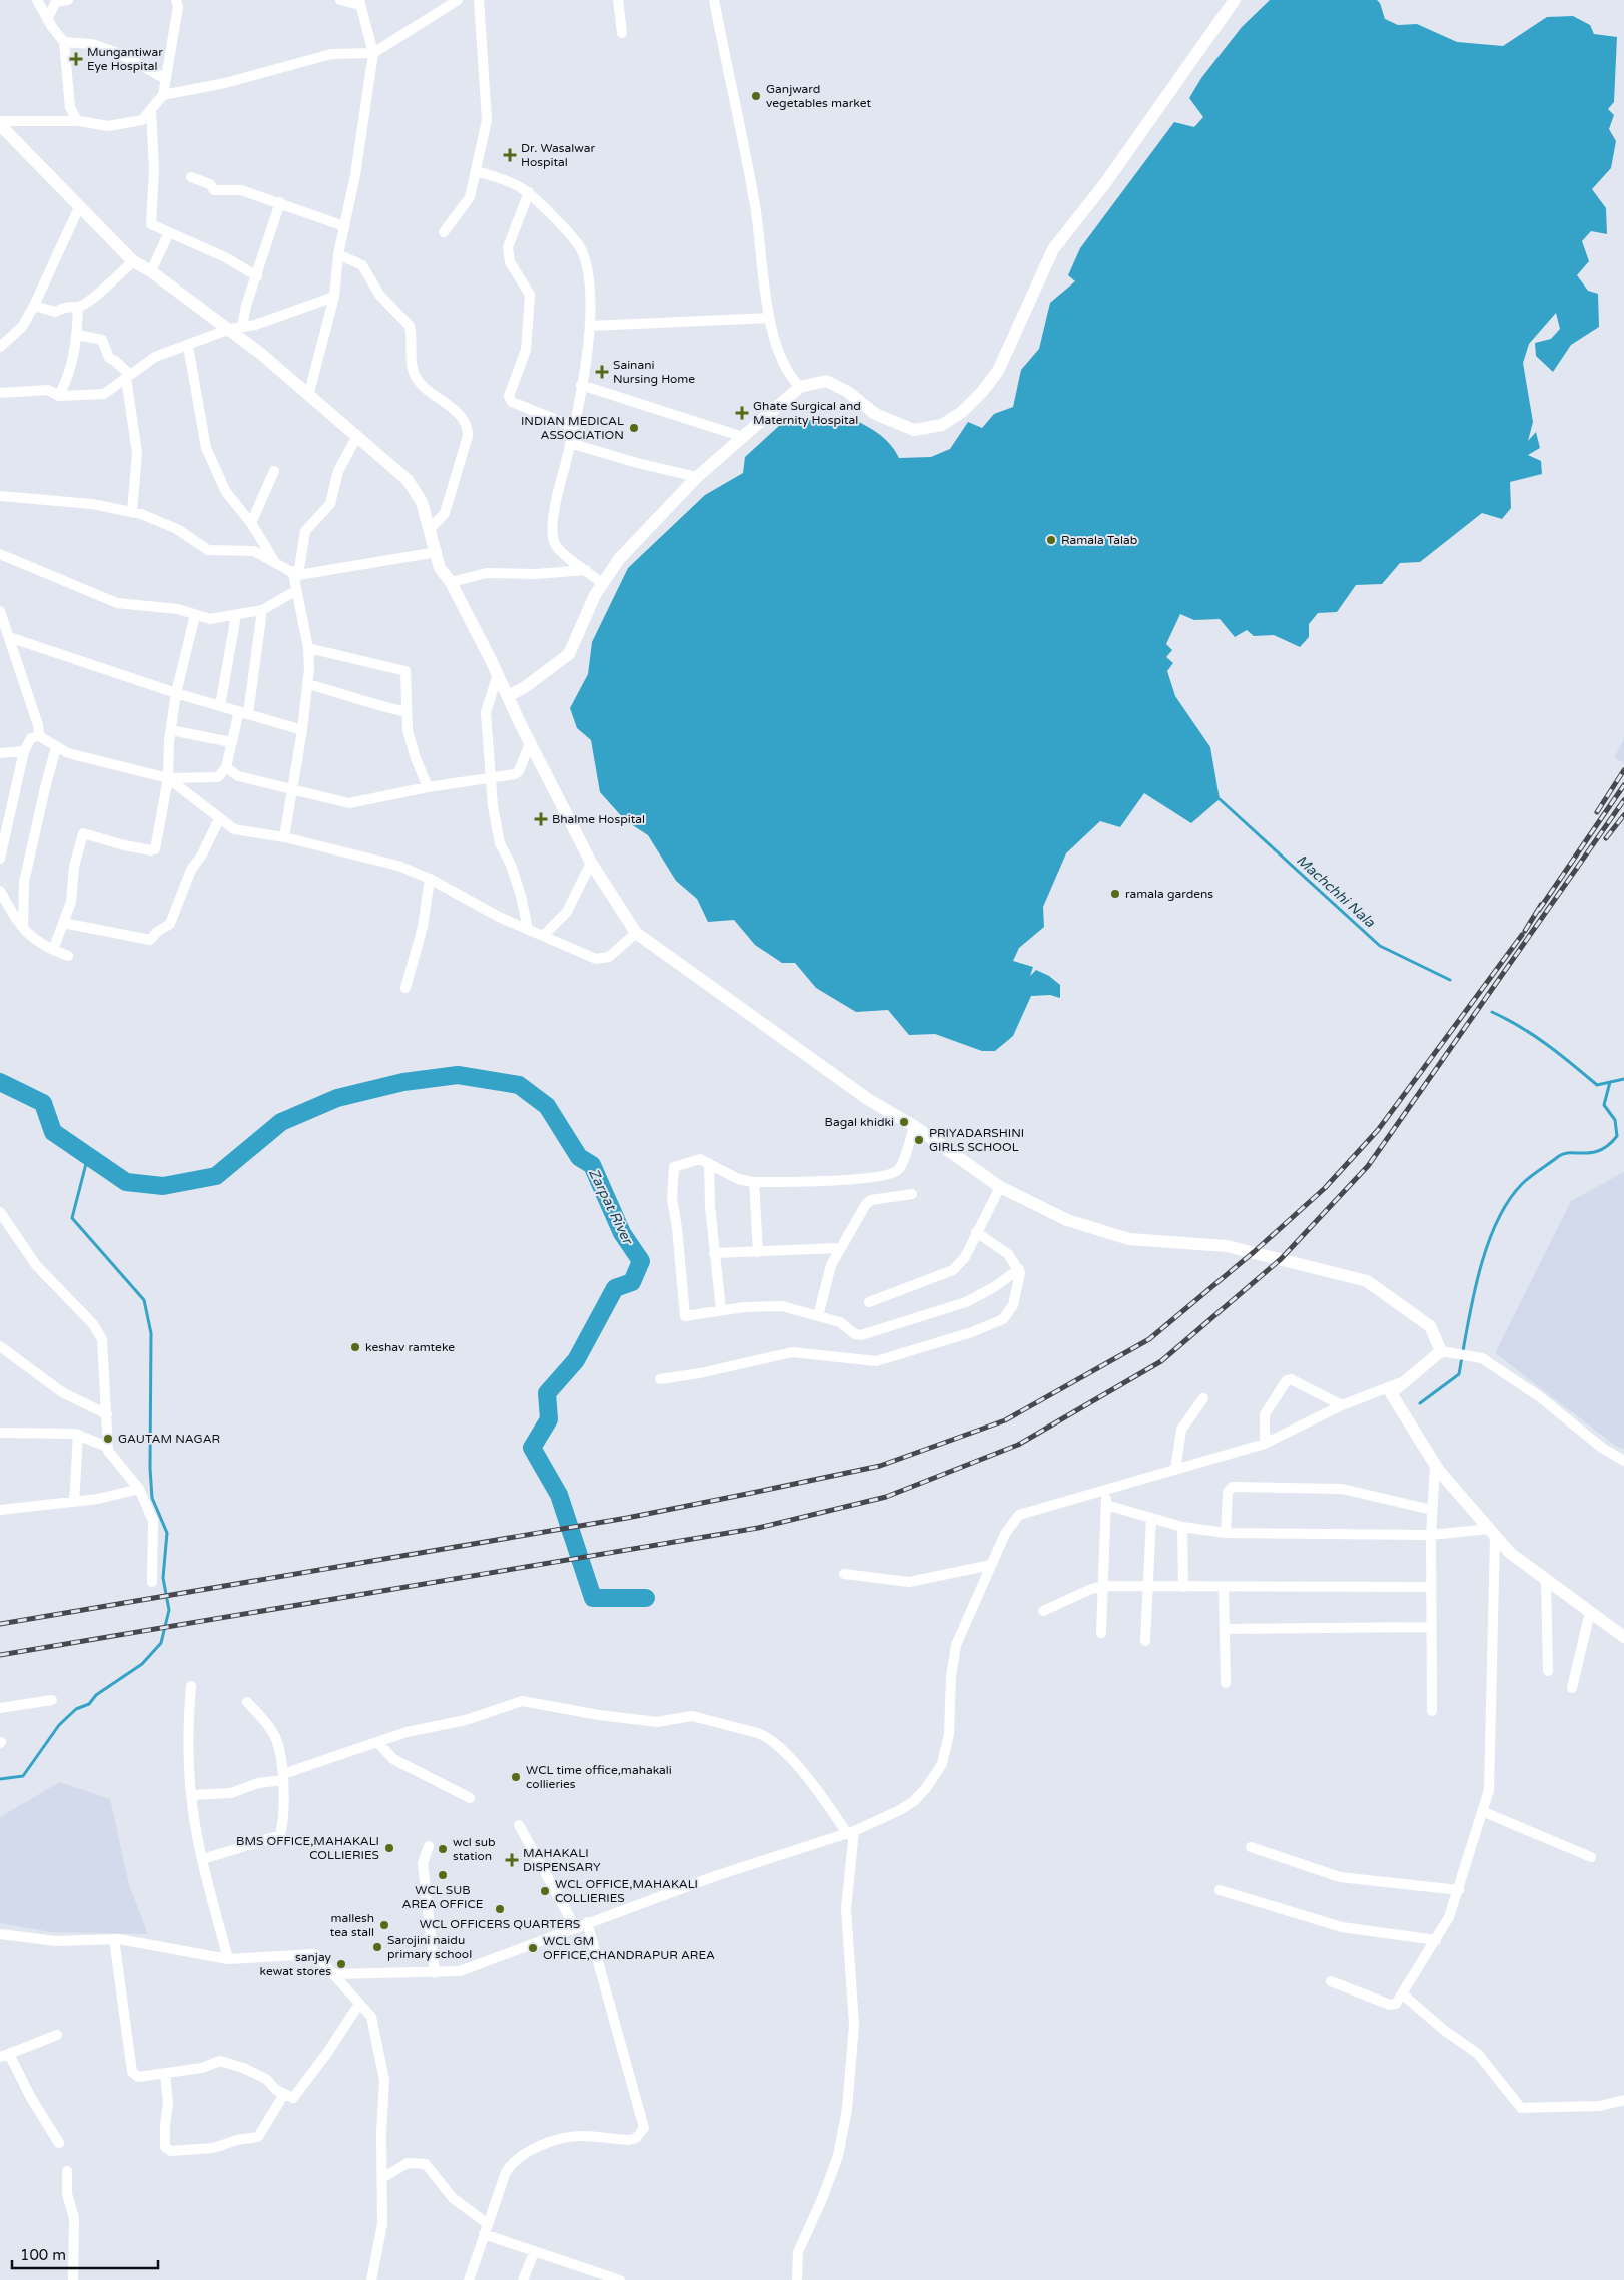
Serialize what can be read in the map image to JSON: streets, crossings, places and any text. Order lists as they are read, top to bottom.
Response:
{
  "water": ["Machchhi Nala", "Zarpat River"],
  "places": {
    "health": [
      "Mungantiwar Eye Hospital",
      "Dr. Wasalwar Hospital",
      "Sainani Nursing Home",
      "Ghate Surgical and Maternity Hospital",
      "Bhalme Hospital",
      "MAHAKALI DISPENSARY"
    ],
    "other": [
      "Ganjward vegetables market",
      "INDIAN MEDICAL ASSOCIATION",
      "Ramala Talab",
      "ramala gardens",
      "Bagal khidki",
      "PRIYADARSHINI GIRLS SCHOOL",
      "keshav ramteke",
      "GAUTAM NAGAR",
      "WCL time office,mahakali collieries",
      "BMS OFFICE,MAHAKALI COLLIERIES",
      "wcl sub station",
      "WCL SUB AREA OFFICE",
      "WCL OFFICE,MAHAKALI COLLIERIES",
      "WCL OFFICERS QUARTERS",
      "mallesh tea stall",
      "Sarojini naidu primary school",
      "WCL GM OFFICE,CHANDRAPUR AREA",
      "sanjay kewat stores"
    ]
  },
  "scale_bar": "100 m"
}
